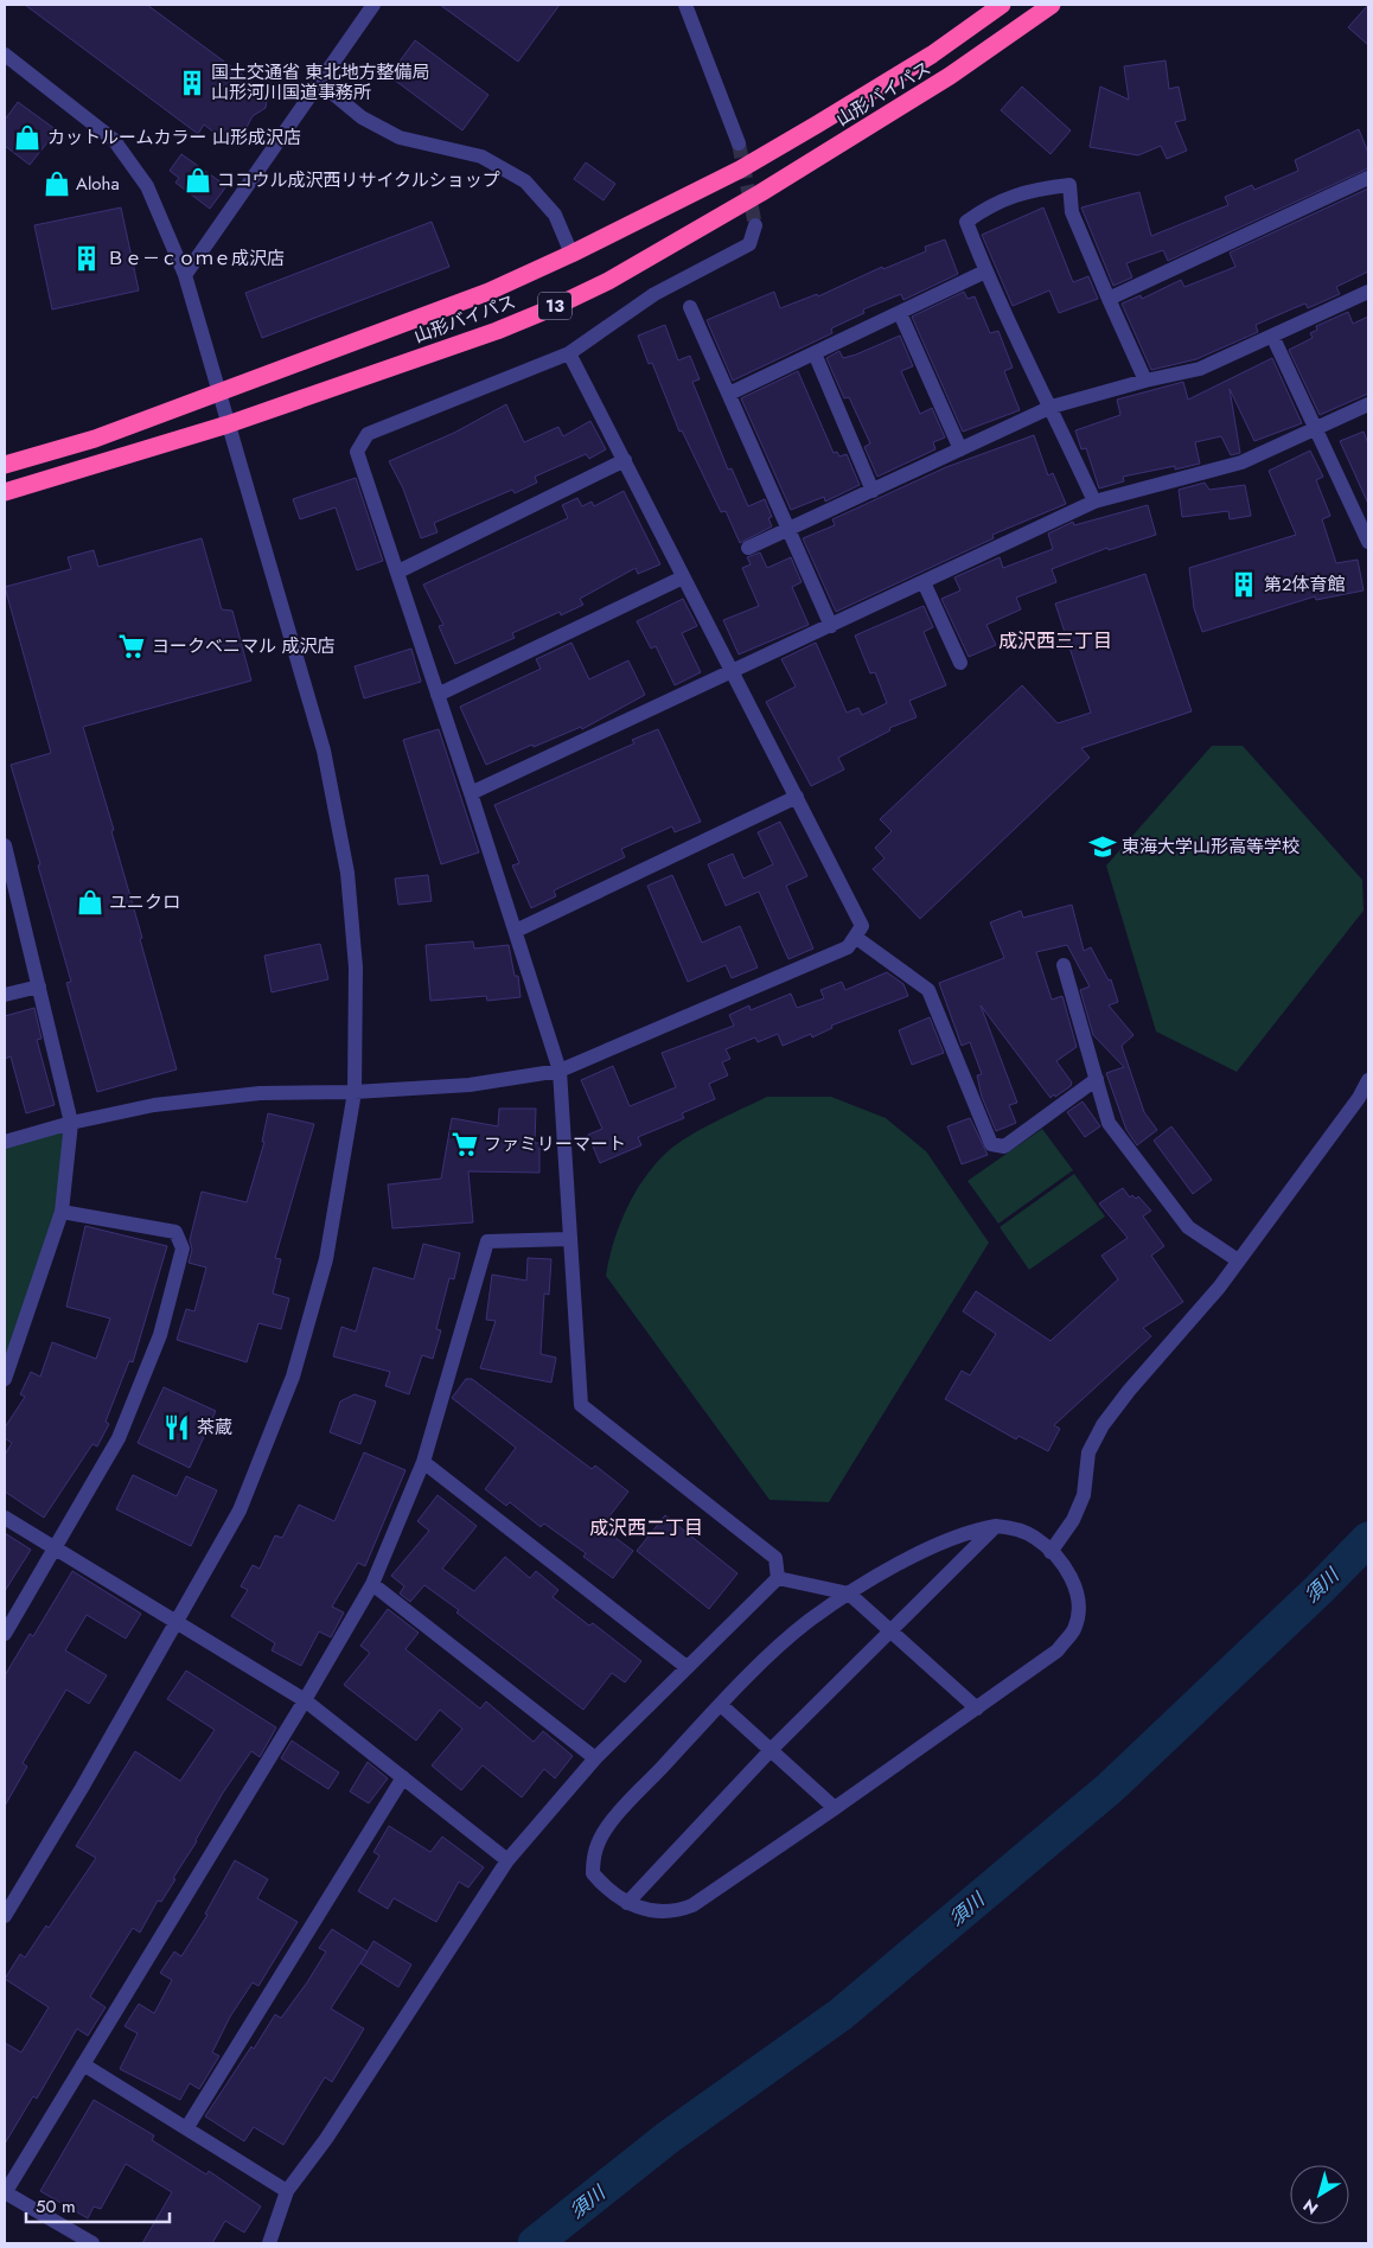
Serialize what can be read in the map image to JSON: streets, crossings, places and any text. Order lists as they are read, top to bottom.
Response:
{
  "streets": {
    "highway": ["山形バイパス", "13"]
  },
  "districts": ["成沢西三丁目", "成沢西二丁目"],
  "water": ["須川"],
  "places": {
    "building": ["国土交通省 東北地方整備局 山形河川国道事務所", "Ｂｅ－ｃｏｍｅ成沢店", "第2体育館"],
    "shop": [
      "カットルームカラー 山形成沢店",
      "ココウル成沢西リサイクルショップ",
      "Aloha",
      "ユニクロ"
    ],
    "supermarket": ["ヨークベニマル 成沢店", "ファミリーマート"],
    "school or university": ["東海大学山形高等学校"],
    "restaurant": ["茶蔵"]
  },
  "scale_bar": "50 m",
  "north": "bottom left"
}
